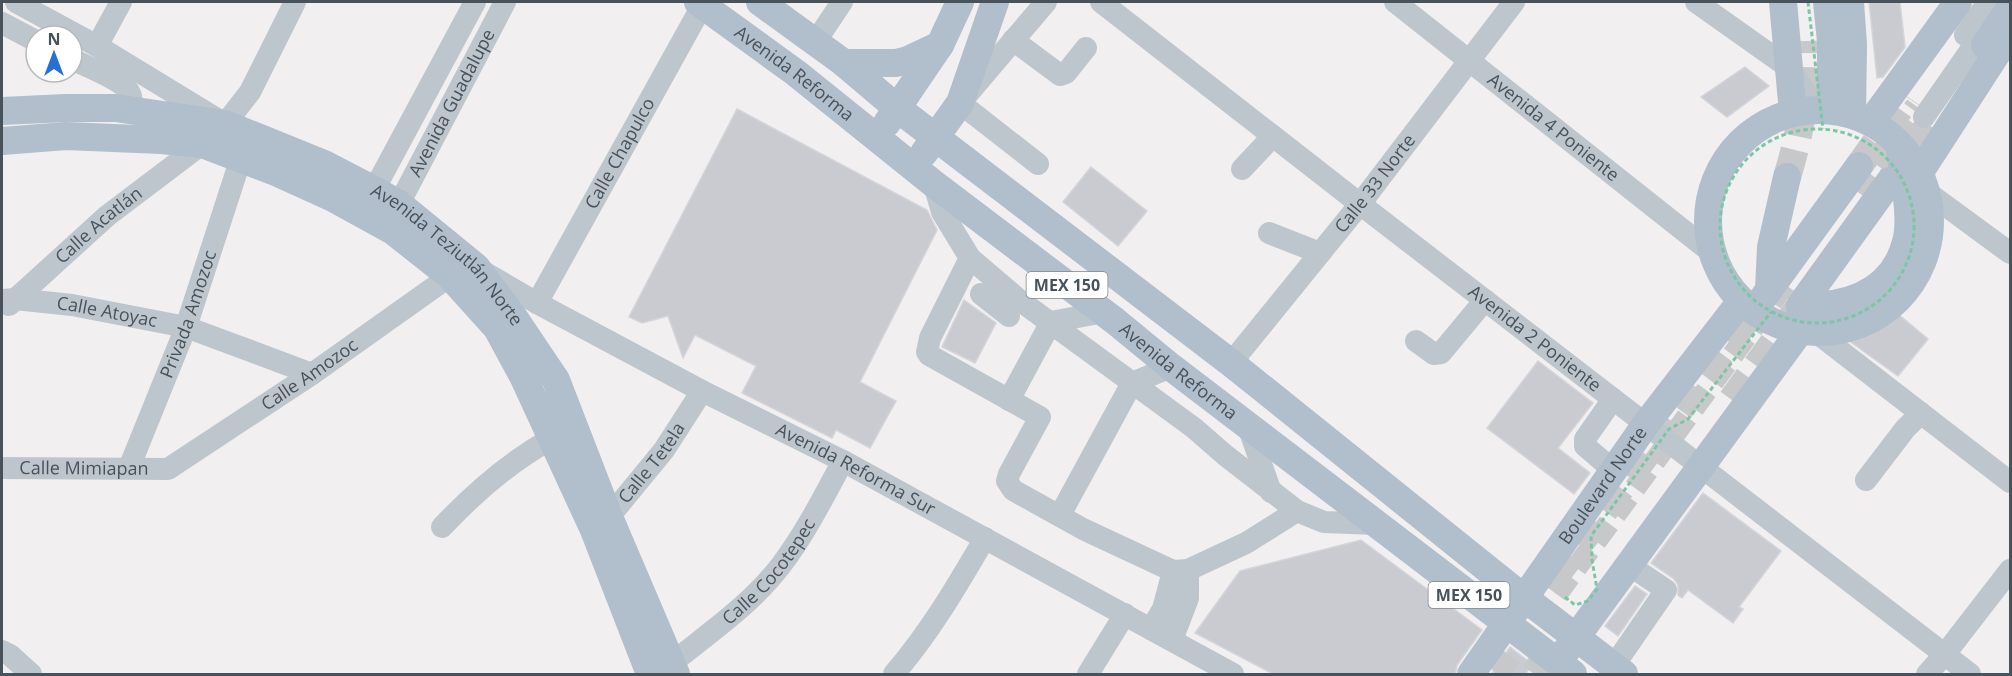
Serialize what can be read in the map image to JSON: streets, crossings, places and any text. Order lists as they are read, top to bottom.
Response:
{
  "streets": {
    "main road": [
      "Avenida Reforma",
      "Avenida Teziutlán Norte",
      "MEX 150",
      "Boulevard Norte"
    ],
    "street": [
      "Avenida Guadalupe",
      "Avenida 4 Poniente",
      "Calle Chapulco",
      "Calle 33 Norte",
      "Calle Acatlán",
      "Calle Atoyac",
      "Privada Amozoc",
      "Avenida 2 Poniente",
      "Calle Amozoc",
      "Calle Tetela",
      "Calle Mimiapan",
      "Avenida Reforma Sur",
      "Calle Cocotepec"
    ]
  },
  "crossings": [
    ["Avenida Reforma", "Calle Chapulco"],
    ["Avenida Reforma", "Calle 33 Norte"],
    ["Avenida Reforma", "Boulevard Norte"],
    ["Avenida Guadalupe", "Avenida Teziutlán Norte"],
    ["Avenida 4 Poniente", "Calle 33 Norte"],
    ["Calle Chapulco", "Avenida Reforma Sur"],
    ["Calle 33 Norte", "Avenida 2 Poniente"],
    ["Calle Acatlán", "Avenida Teziutlán Norte"],
    ["Calle Acatlán", "Calle Atoyac"],
    ["Avenida Teziutlán Norte", "Privada Amozoc"],
    ["Avenida Teziutlán Norte", "Calle Amozoc"],
    ["Avenida Teziutlán Norte", "Calle Tetela"],
    ["Avenida Teziutlán Norte", "Avenida Reforma Sur"],
    ["Avenida Teziutlán Norte", "Calle Cocotepec"],
    ["Calle Atoyac", "Privada Amozoc"],
    ["Calle Atoyac", "Calle Amozoc"],
    ["Privada Amozoc", "Calle Mimiapan"],
    ["Avenida 2 Poniente", "Boulevard Norte"],
    ["Calle Amozoc", "Calle Mimiapan"],
    ["Calle Amozoc", "Avenida Reforma Sur"],
    ["Calle Tetela", "Avenida Reforma Sur"],
    ["Avenida Reforma Sur", "Calle Cocotepec"]
  ],
  "north": "top"
}
